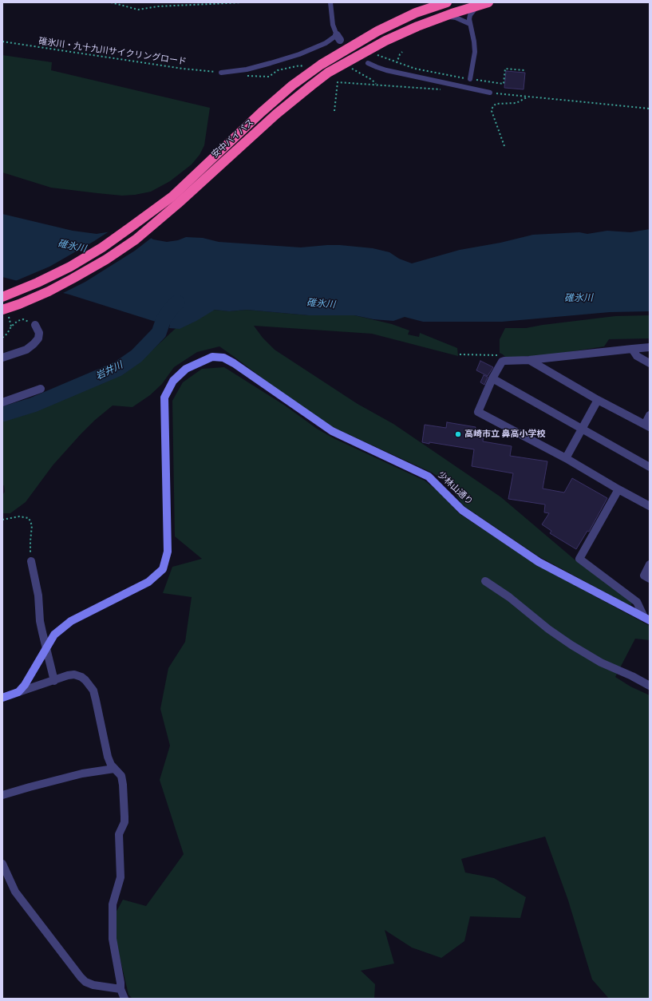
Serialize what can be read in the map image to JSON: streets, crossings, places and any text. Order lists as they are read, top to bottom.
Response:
{
  "streets": {
    "highway": ["安中バイパス"],
    "street": ["少林山通り"],
    "path": ["碓氷川・九十九川サイクリングロード"]
  },
  "water": ["碓氷川", "岩井川"],
  "places": ["高崎市立 鼻高小学校"]
}
